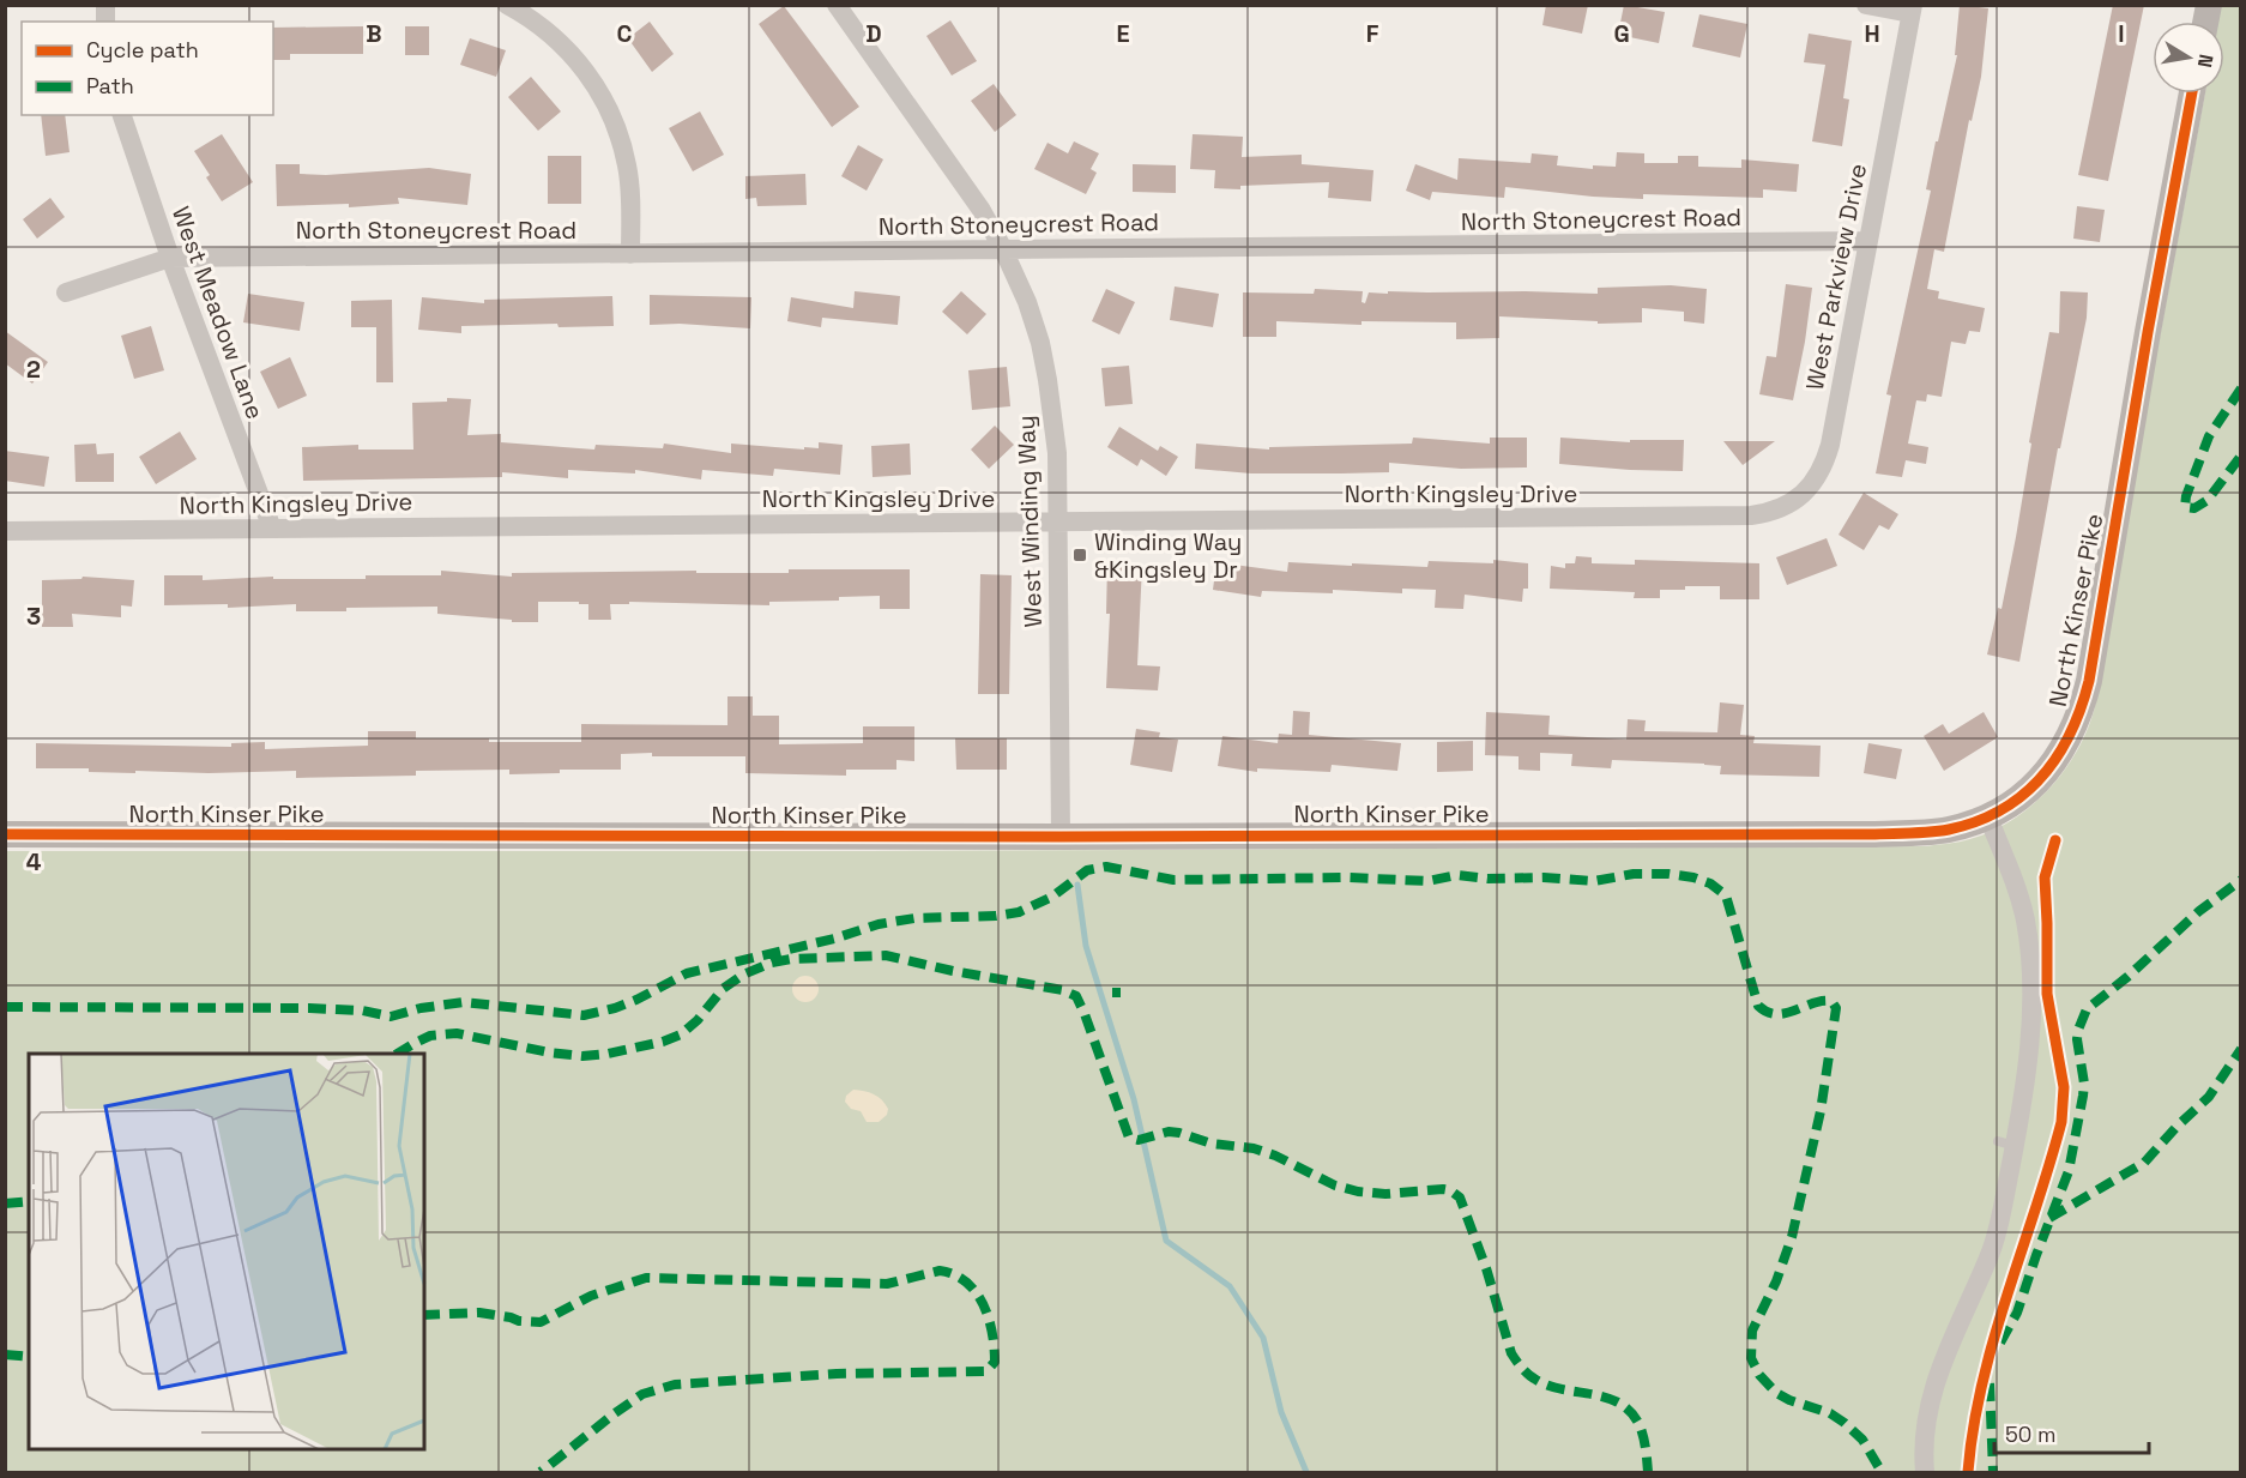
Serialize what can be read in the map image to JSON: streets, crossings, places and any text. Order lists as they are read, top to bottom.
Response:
{
  "streets": {
    "street": [
      "North Stoneycrest Road",
      "West Parkview Drive",
      "West Meadow Lane",
      "North Kingsley Drive",
      "West Winding Way",
      "North Kinser Pike"
    ]
  },
  "crossings": [
    ["North Stoneycrest Road", "West Parkview Drive"],
    ["North Stoneycrest Road", "West Meadow Lane"],
    ["North Stoneycrest Road", "West Winding Way"],
    ["West Parkview Drive", "North Kingsley Drive"],
    ["West Meadow Lane", "North Kingsley Drive"],
    ["North Kingsley Drive", "West Winding Way"],
    ["West Winding Way", "North Kinser Pike"]
  ],
  "places": {
    "transit": ["Winding Way &Kingsley Dr"]
  },
  "legend": ["Cycle path", "Path"],
  "scale_bar": "50 m",
  "north": "right",
  "grid": {
    "columns": [
      "B",
      "C",
      "D",
      "E",
      "F",
      "G",
      "H",
      "I"
    ],
    "rows": ["2", "3", "4"]
  }
}
